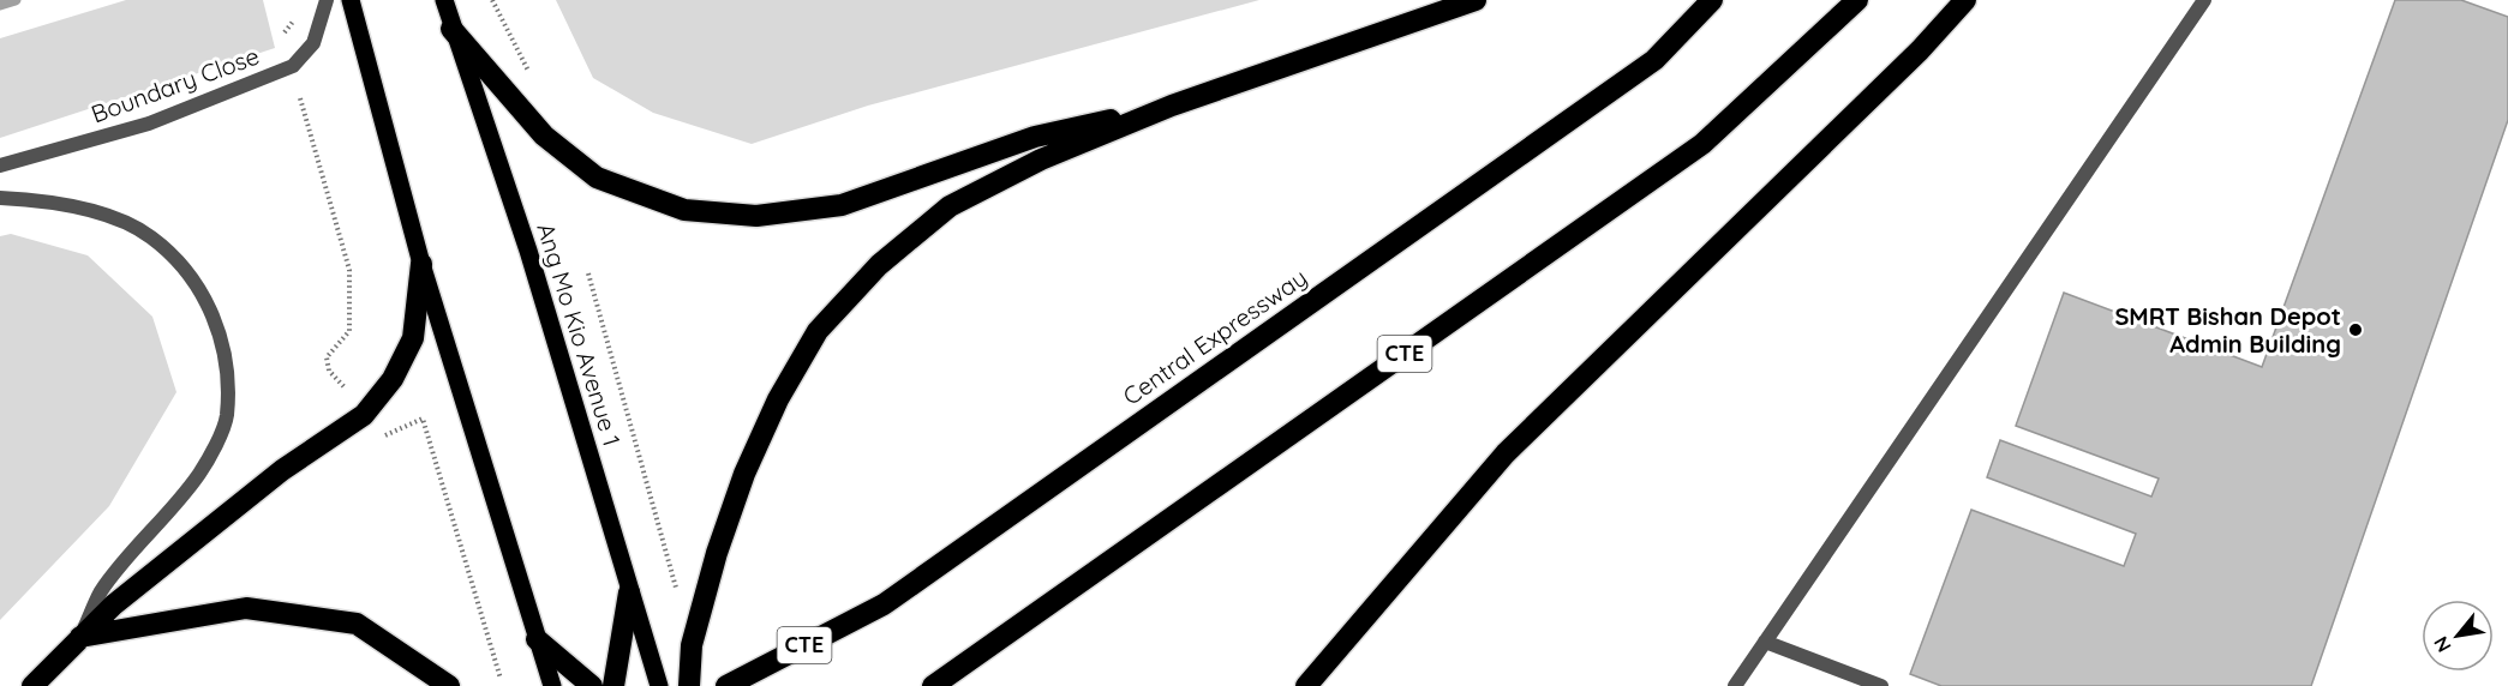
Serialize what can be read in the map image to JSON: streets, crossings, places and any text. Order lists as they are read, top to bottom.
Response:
{
  "streets": {
    "highway": ["Central Expressway", "CTE"],
    "main road": ["Ang Mo Kio Avenue 1"],
    "lane": ["Boundary Close"]
  },
  "places": ["SMRT Bishan Depot Admin Building"],
  "north": "bottom left"
}
